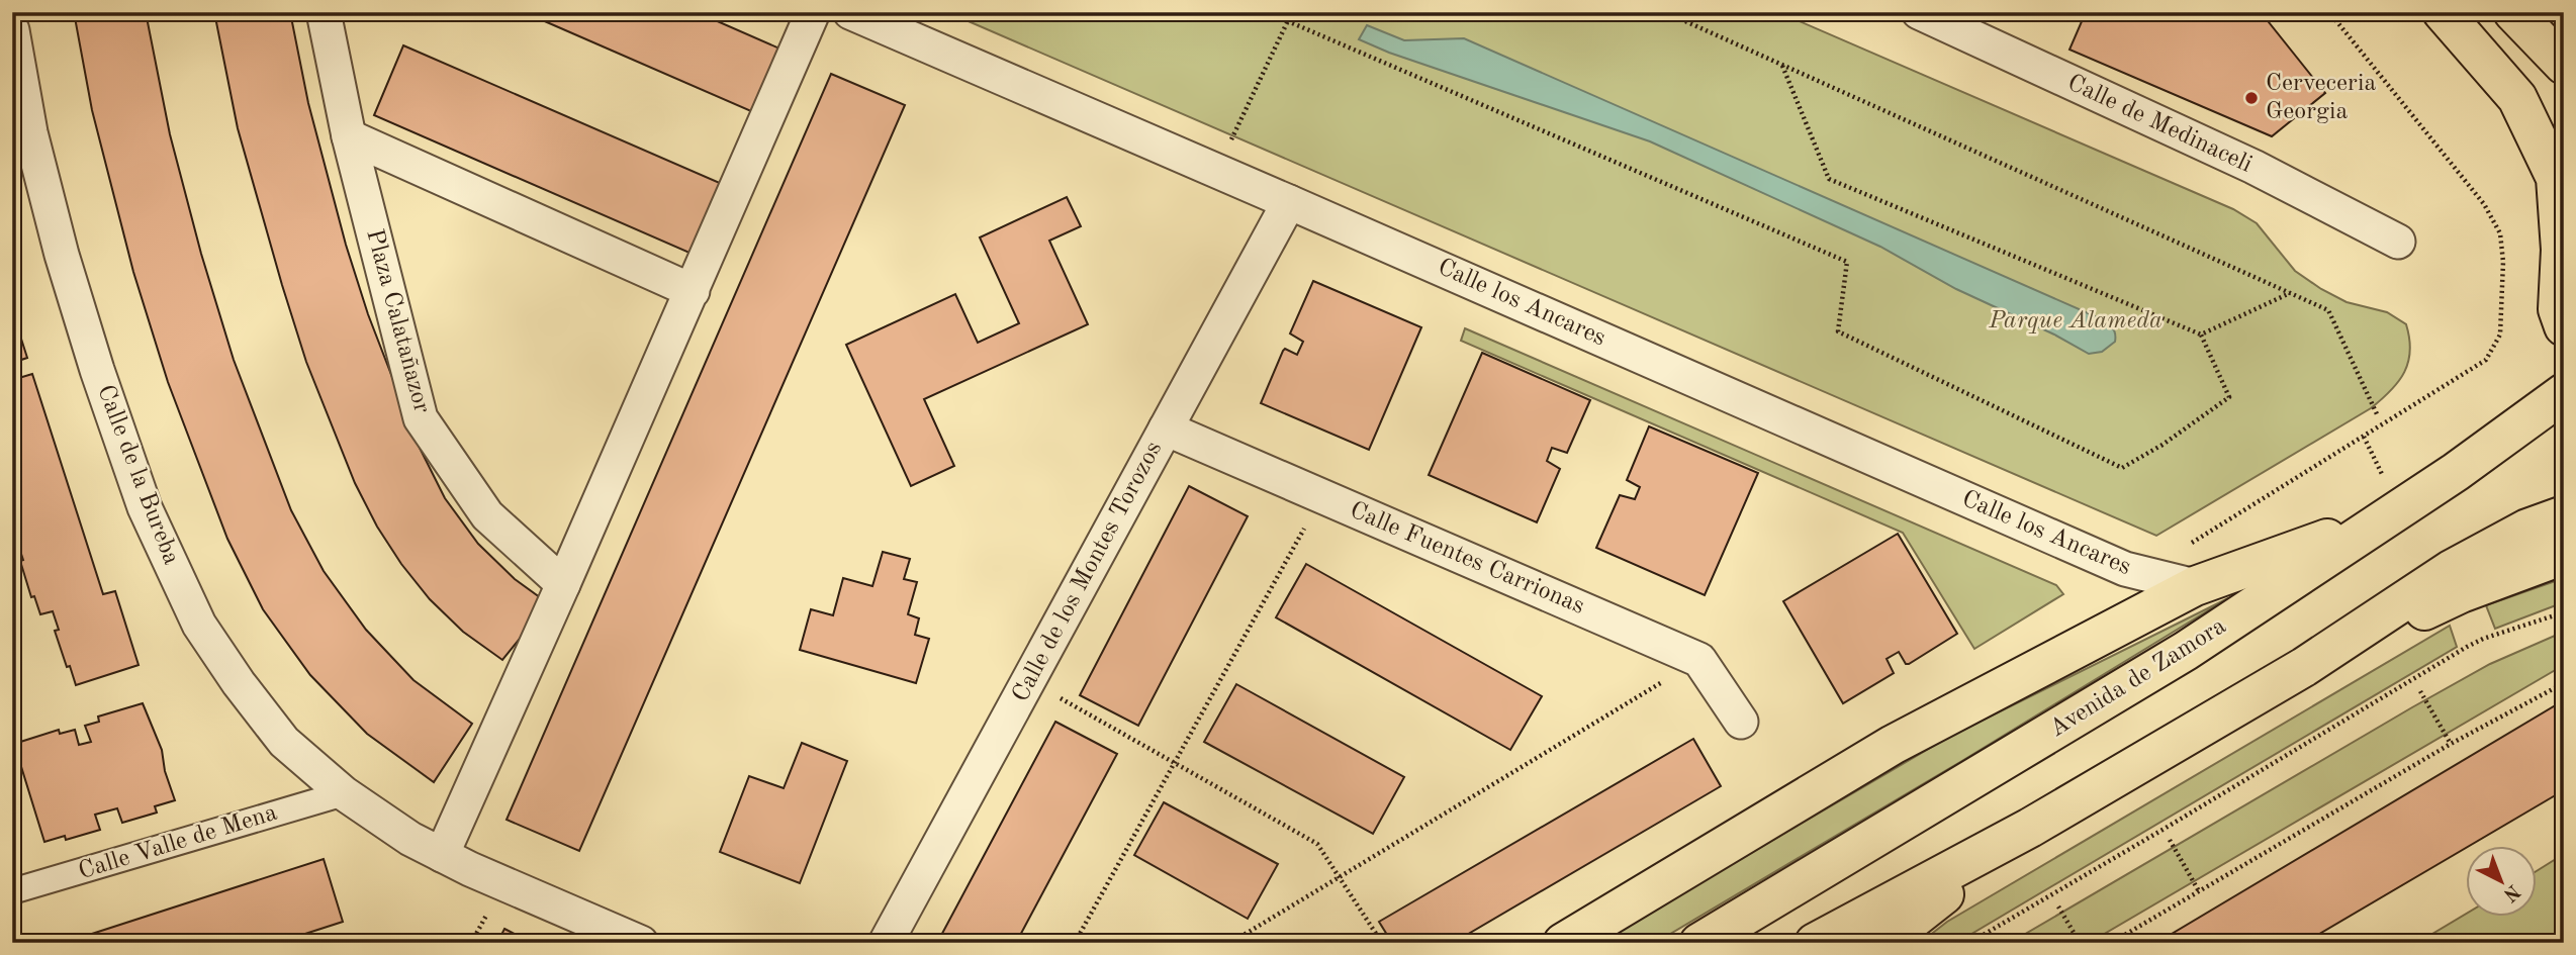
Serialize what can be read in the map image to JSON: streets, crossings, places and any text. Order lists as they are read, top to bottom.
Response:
{
  "streets": {
    "main road": ["Avenida de Zamora"],
    "street": [
      "Calle de Medinaceli",
      "Calle los Ancares",
      "Plaza Calatañazor",
      "Calle de la Bureba",
      "Calle Fuentes Carrionas",
      "Calle de los Montes Torozos",
      "Calle Valle de Mena"
    ]
  },
  "crossings": [
    ["Calle los Ancares", "Calle de los Montes Torozos"],
    ["Calle de la Bureba", "Calle Valle de Mena"],
    ["Calle Fuentes Carrionas", "Calle de los Montes Torozos"]
  ],
  "parks": ["Parque Alameda"],
  "places": ["Cerveceria Georgia"],
  "north": "bottom right"
}
